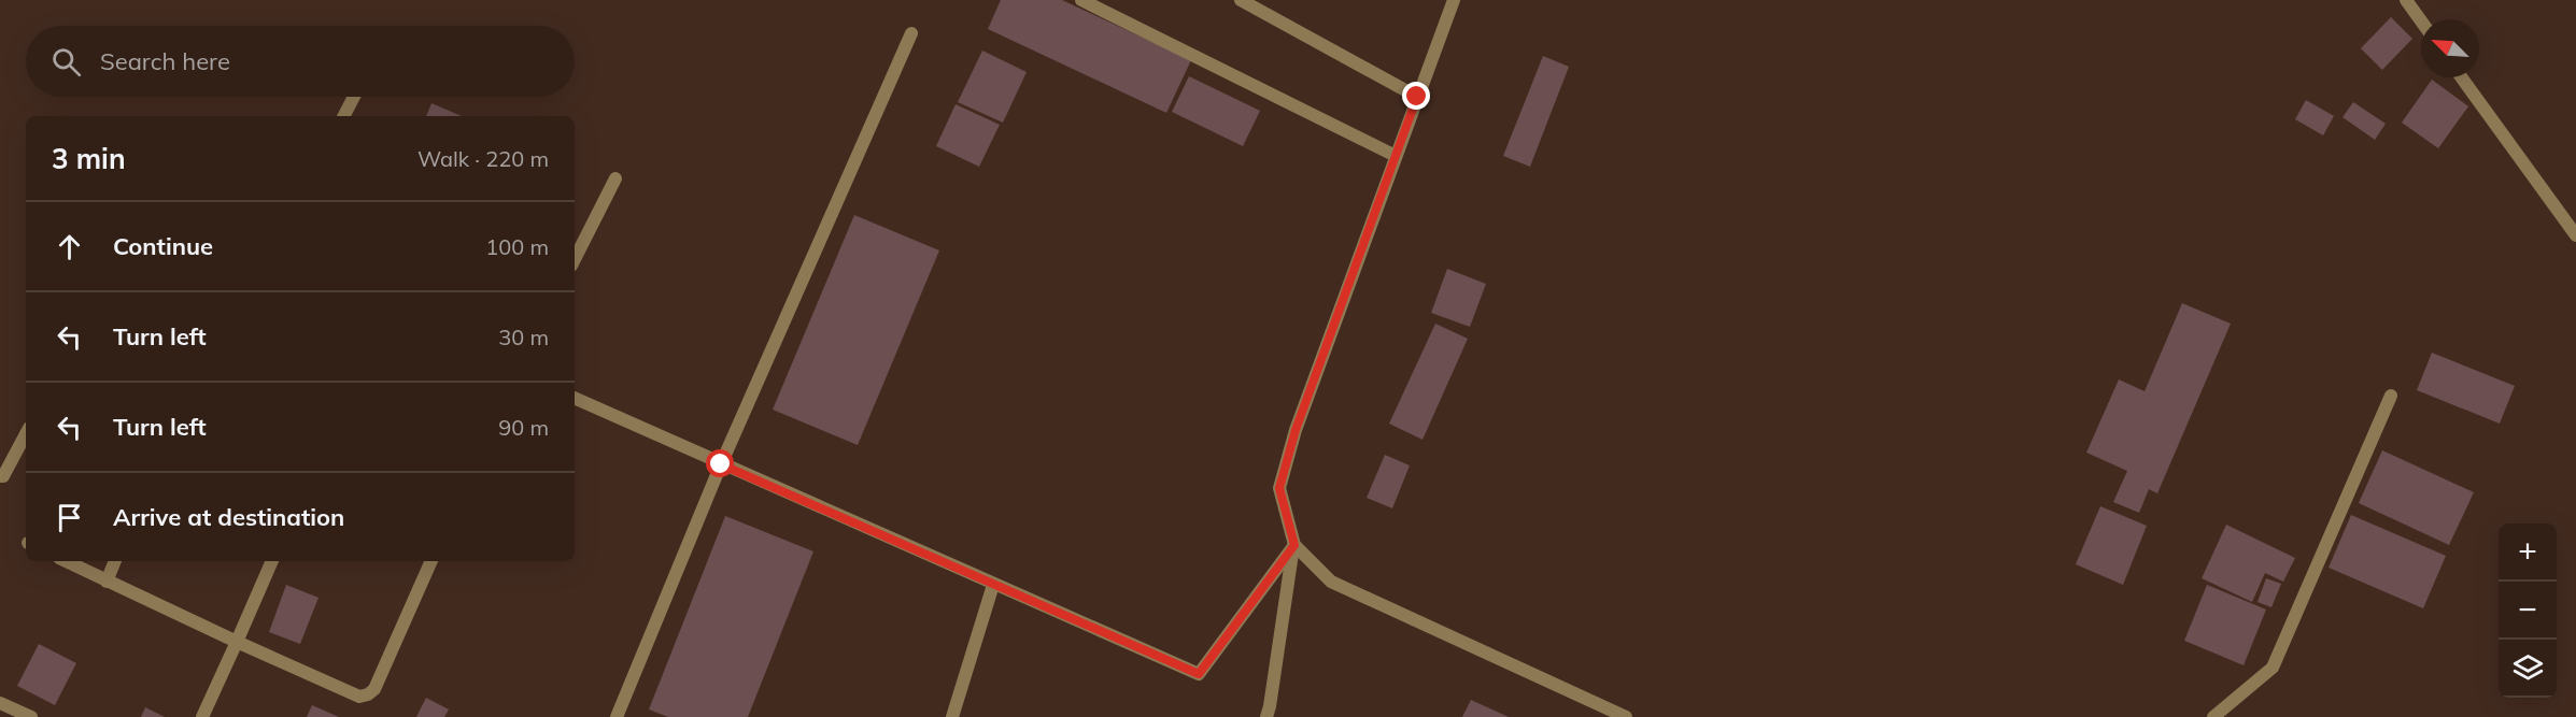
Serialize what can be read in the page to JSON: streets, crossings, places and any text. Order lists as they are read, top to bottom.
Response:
{
  "north": "top left",
  "page": {
    "search": "Search here",
    "heading": ["3 min", "Walk · 220 m"],
    "list": [
      ["Continue", "100 m"],
      ["Turn left", "30 m"],
      ["Turn left", "90 m"],
      "Arrive at destination"
    ],
    "map_buttons": ["+", "−"]
  }
}
